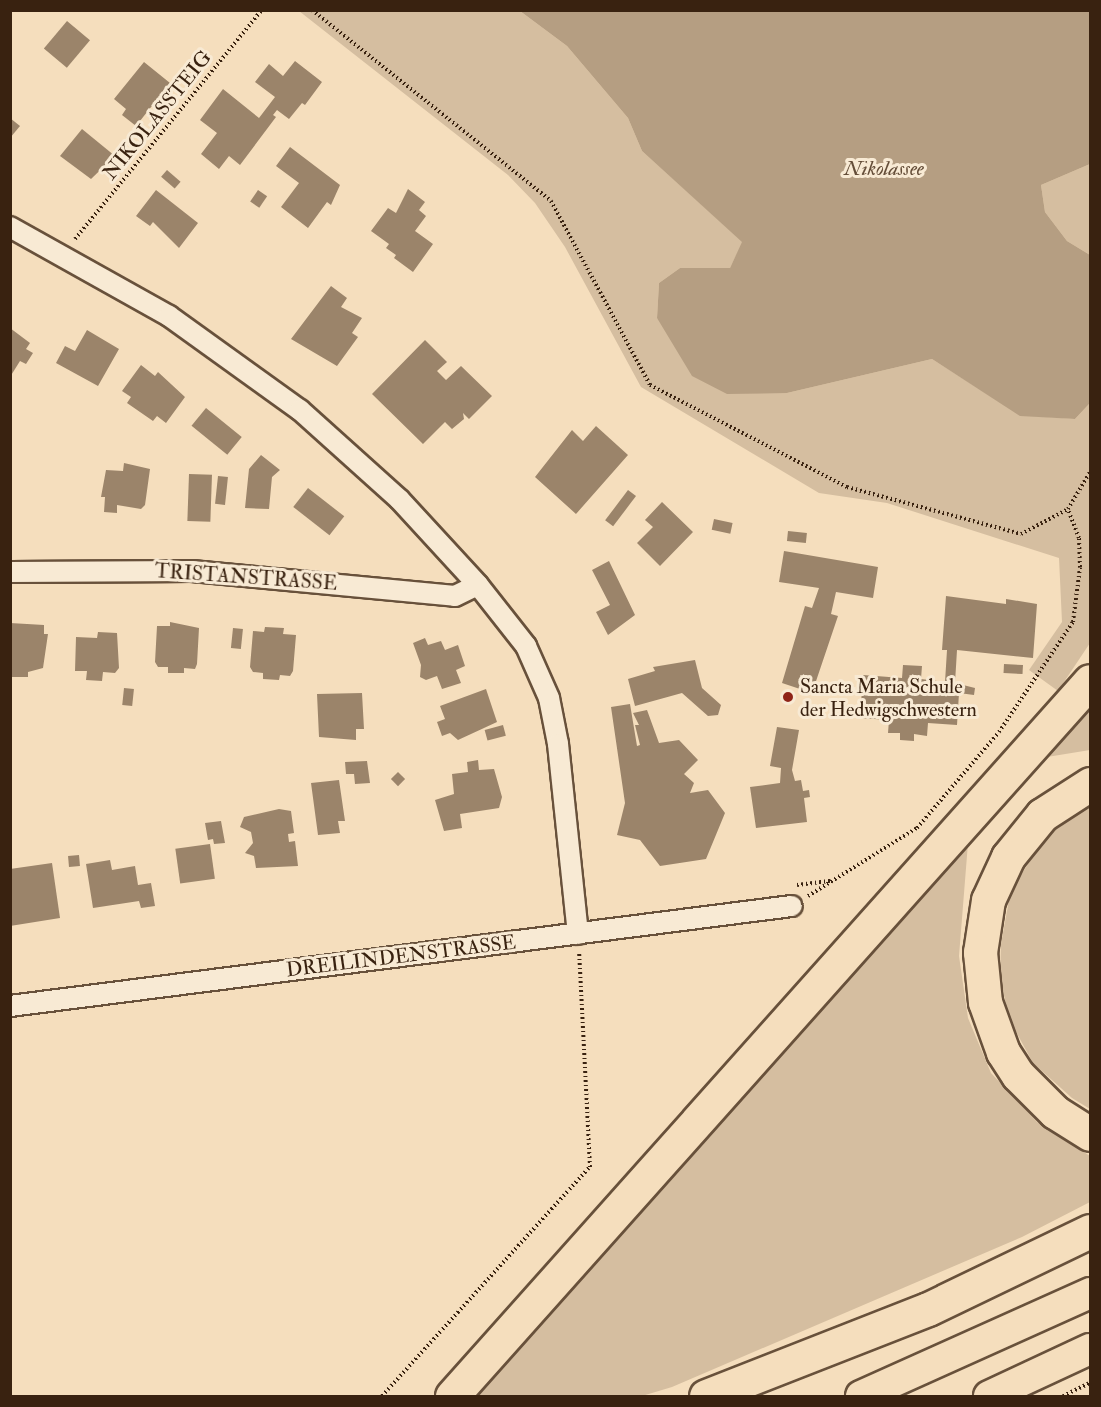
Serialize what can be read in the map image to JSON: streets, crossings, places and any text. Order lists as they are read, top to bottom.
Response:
{
  "streets": {
    "street": ["TRISTANSTRASSE", "DREILINDENSTRASSE"],
    "path": ["NIKOLASSTEIG"]
  },
  "water": ["Nikolassee"],
  "places": ["Sancta Maria Schule der Hedwigschwestern"]
}
